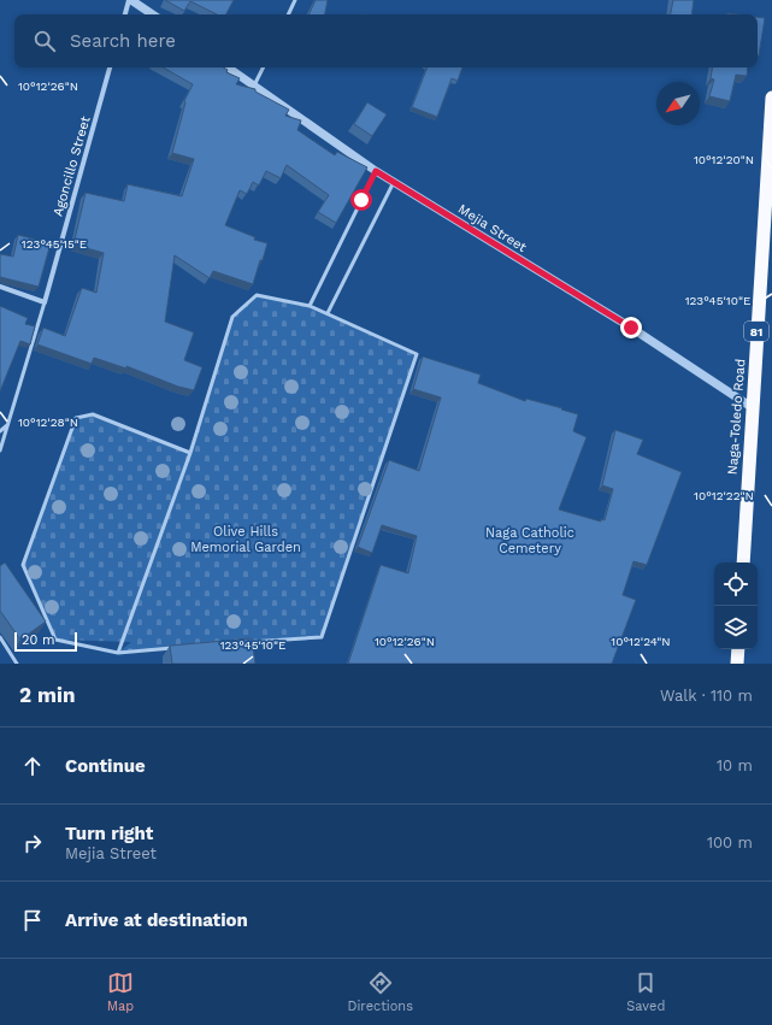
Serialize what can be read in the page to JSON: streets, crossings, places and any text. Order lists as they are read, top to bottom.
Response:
{
  "streets": {
    "highway": ["81", "Naga-Toledo Road"],
    "street": ["Agoncillo Street", "Mejia Street"]
  },
  "crossings": [
    ["Mejia Street", "Naga-Toledo Road"]
  ],
  "parks": ["Olive Hills Memorial Garden", "Naga Catholic Cemetery"],
  "scale_bar": "20 m",
  "north": "bottom left",
  "page": {
    "search": "Search here",
    "scale": "20 m",
    "heading": ["2 min", "Walk · 110 m"],
    "list": [
      ["Continue", "10 m"],
      ["Turn right", "Mejia Street", "100 m"],
      "Arrive at destination"
    ],
    "nav": ["Map", "Directions", "Saved"]
  },
  "coordinates": [
    "10°12'26\"N",
    "10°12'20\"N",
    "123°45'15\"E",
    "123°45'10\"E",
    "10°12'28\"N",
    "10°12'22\"N",
    "10°12'24\"N"
  ]
}
